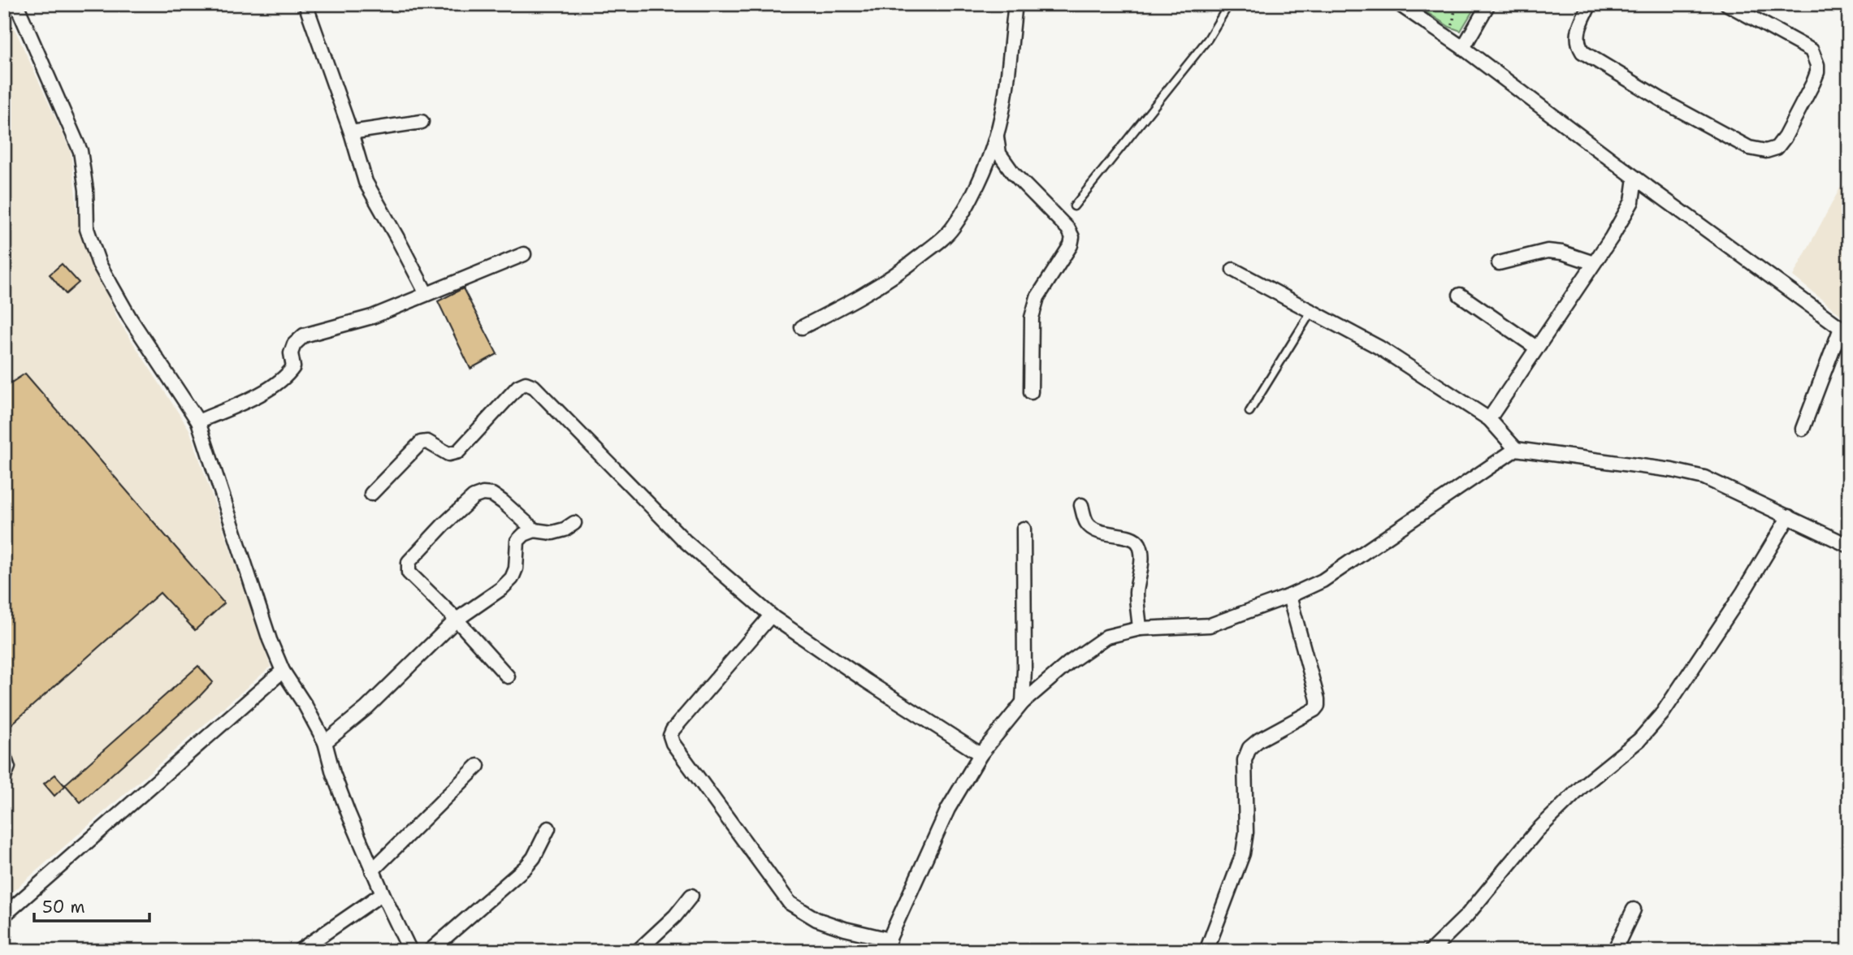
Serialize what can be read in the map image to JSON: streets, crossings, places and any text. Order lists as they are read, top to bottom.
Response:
{
  "scale_bar": "50 m"
}
